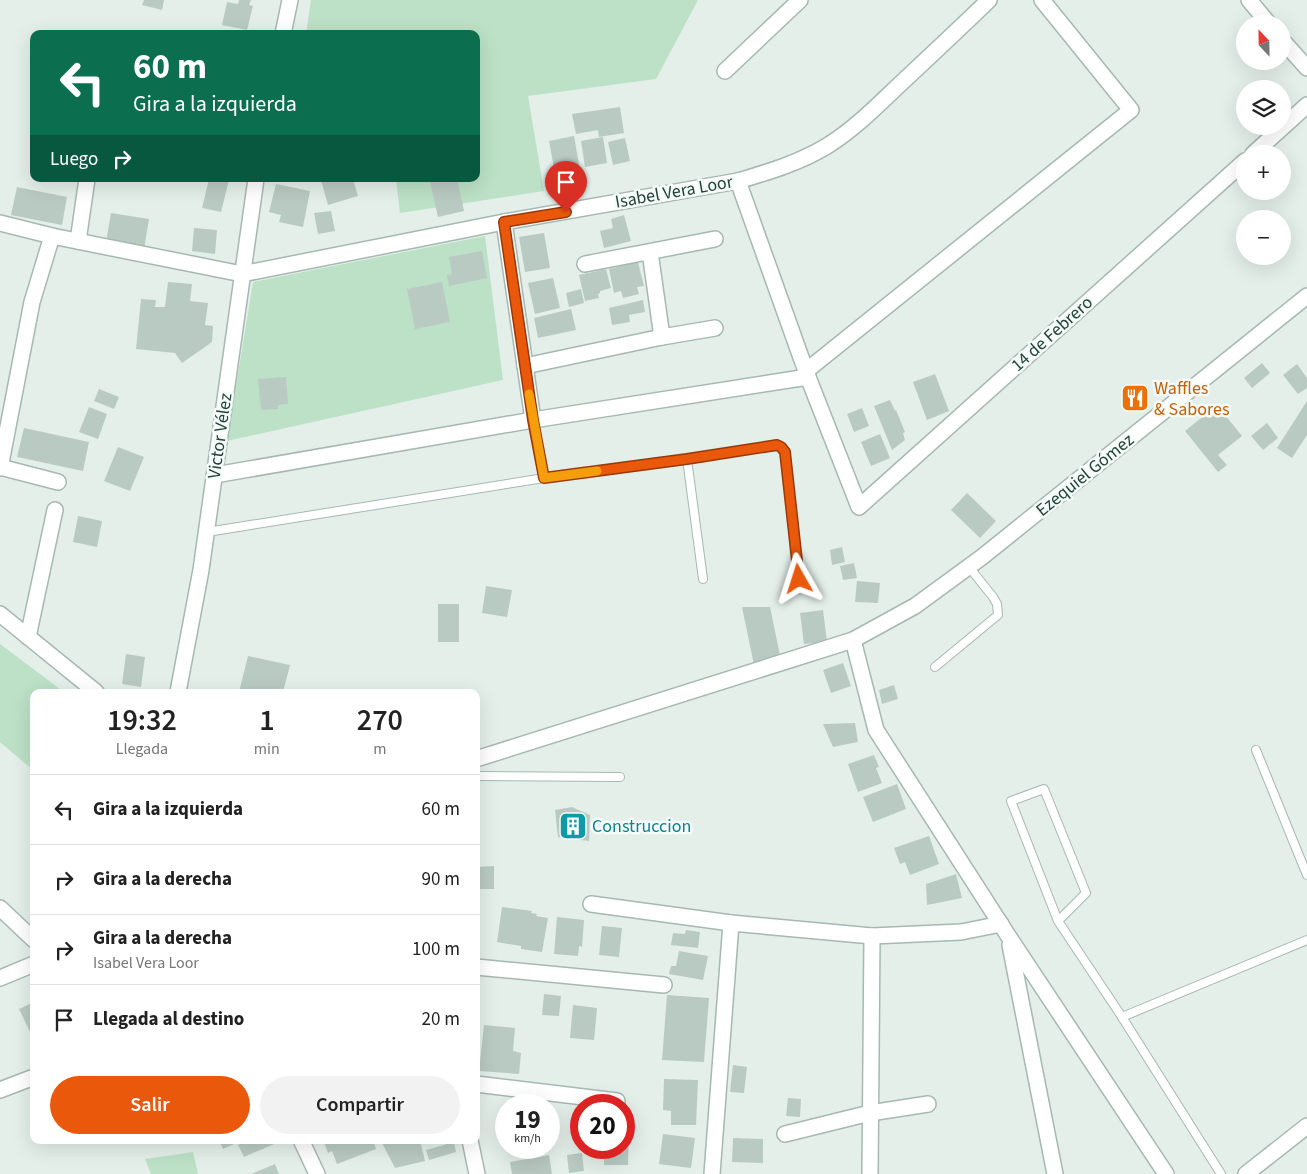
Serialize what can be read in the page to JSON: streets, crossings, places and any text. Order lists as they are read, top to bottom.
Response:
{
  "streets": {
    "street": [
      "Isabel Vera Loor",
      "14 de Febrero",
      "Victor Vélez",
      "Ezequiel Gómez"
    ]
  },
  "crossings": [
    ["Isabel Vera Loor", "Victor Vélez"]
  ],
  "places": {
    "restaurant": ["Waffles & Sabores"],
    "building": ["Construccion"]
  },
  "north": "top",
  "page": {
    "map_buttons": ["+", "−"],
    "turn": ["60 m", "Gira a la izquierda"],
    "then": "Luego",
    "eta": [
      "19:32",
      "Llegada",
      "1",
      "min",
      "270",
      "m"
    ],
    "list": [
      {
        "name": "Gira a la izquierda",
        "value": "60 m"
      },
      {
        "name": "Gira a la derecha",
        "value": "90 m"
      },
      {
        "name": "Gira a la derecha",
        "note": "Isabel Vera Loor",
        "value": "100 m"
      },
      {
        "name": "Llegada al destino",
        "value": "20 m"
      }
    ],
    "buttons": ["Salir", "Compartir"],
    "speed": "19 km/h",
    "limit": "20"
  }
}
